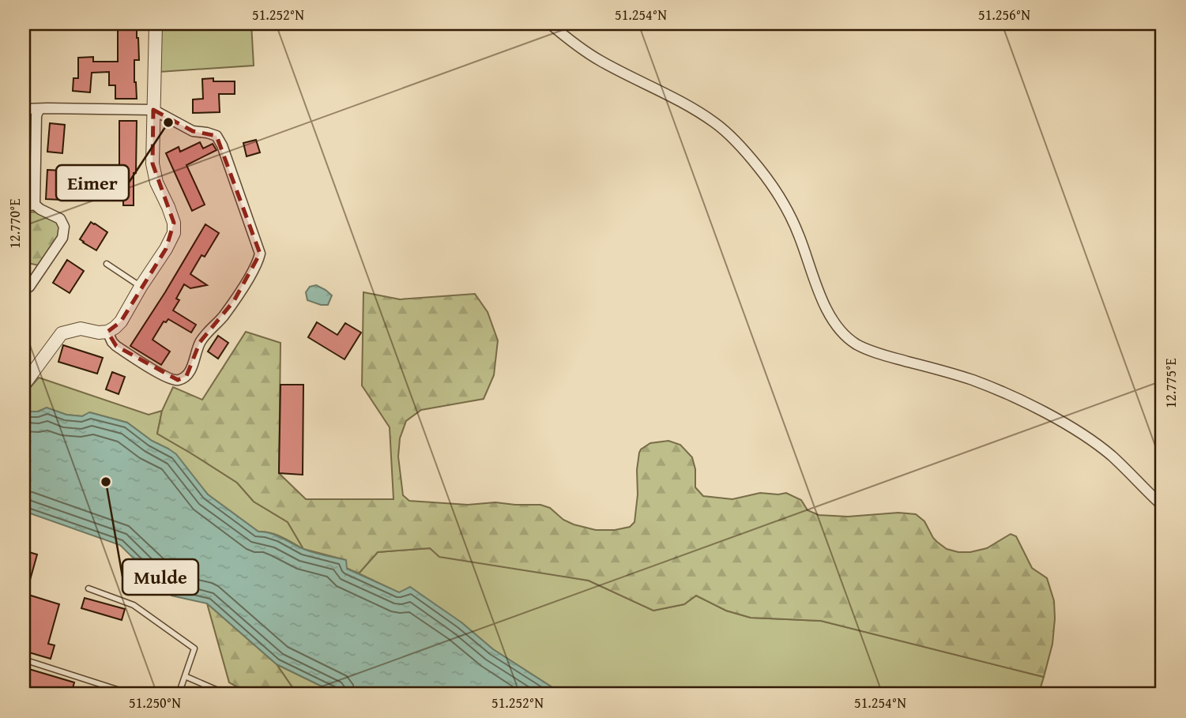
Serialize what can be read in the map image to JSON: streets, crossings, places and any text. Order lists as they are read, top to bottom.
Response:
{
  "places": ["Eimer", "Mulde"],
  "coordinates": [
    "51.252°N",
    "51.254°N",
    "51.256°N",
    "12.770°E",
    "12.775°E",
    "51.250°N"
  ]
}
